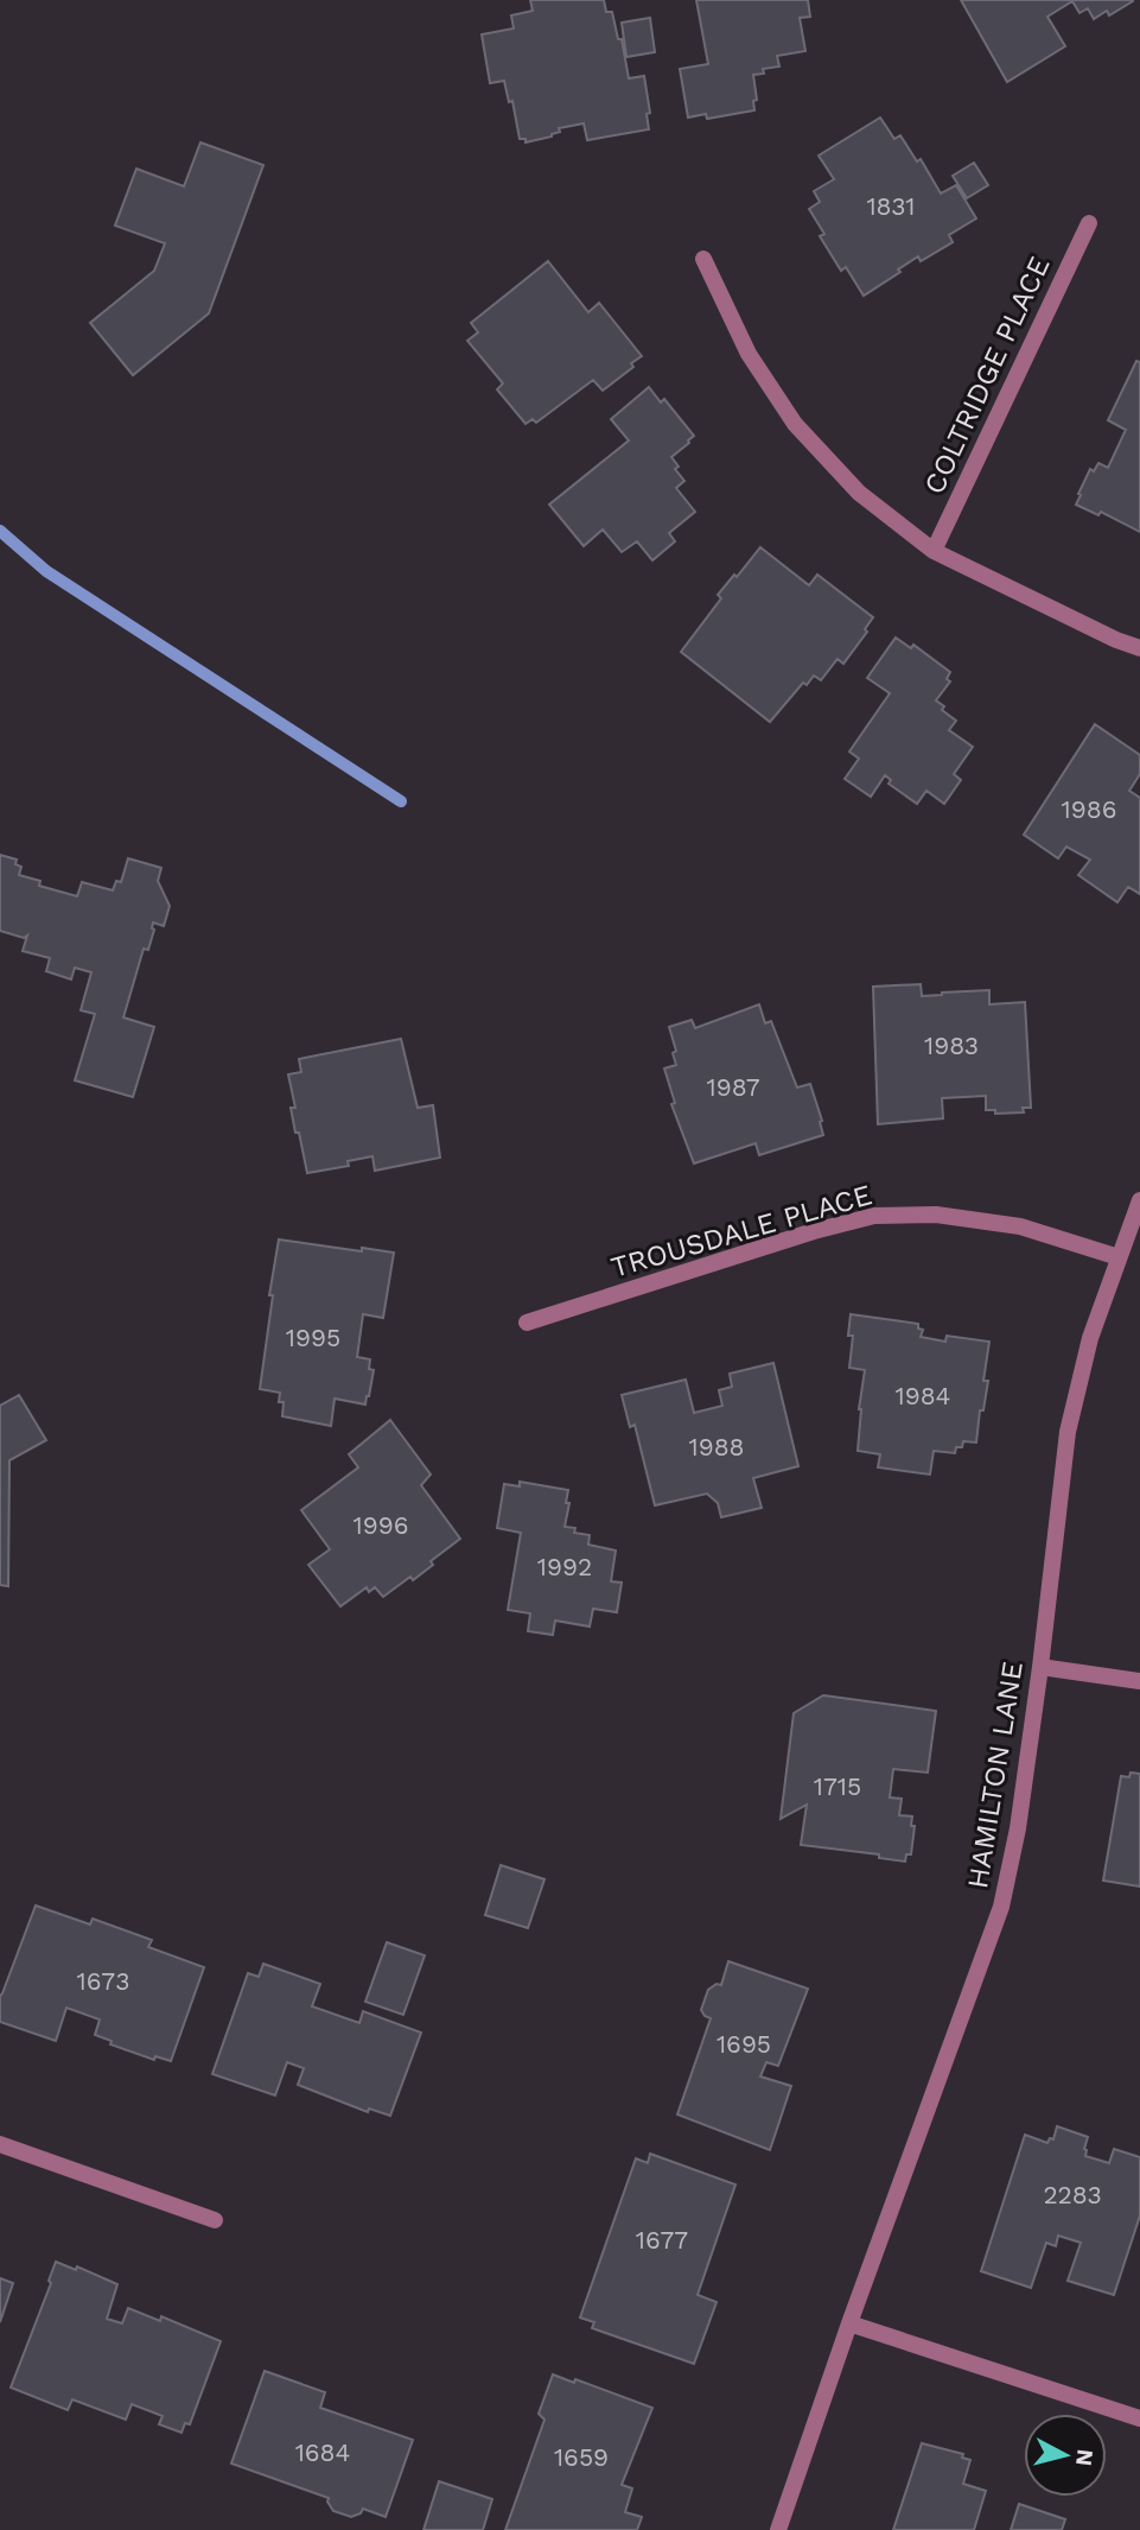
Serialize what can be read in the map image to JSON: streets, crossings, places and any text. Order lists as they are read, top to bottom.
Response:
{
  "streets": {
    "street": ["COLTRIDGE PLACE", "TROUSDALE PLACE", "HAMILTON LANE"]
  },
  "crossings": [
    ["TROUSDALE PLACE", "HAMILTON LANE"]
  ],
  "house_numbers": [
    "1831",
    "1986",
    "1983",
    "1987",
    "1995",
    "1984",
    "1988",
    "1996",
    "1992",
    "1715",
    "1673",
    "1695",
    "2283",
    "1677",
    "1684",
    "1659"
  ],
  "north": "right"
}
